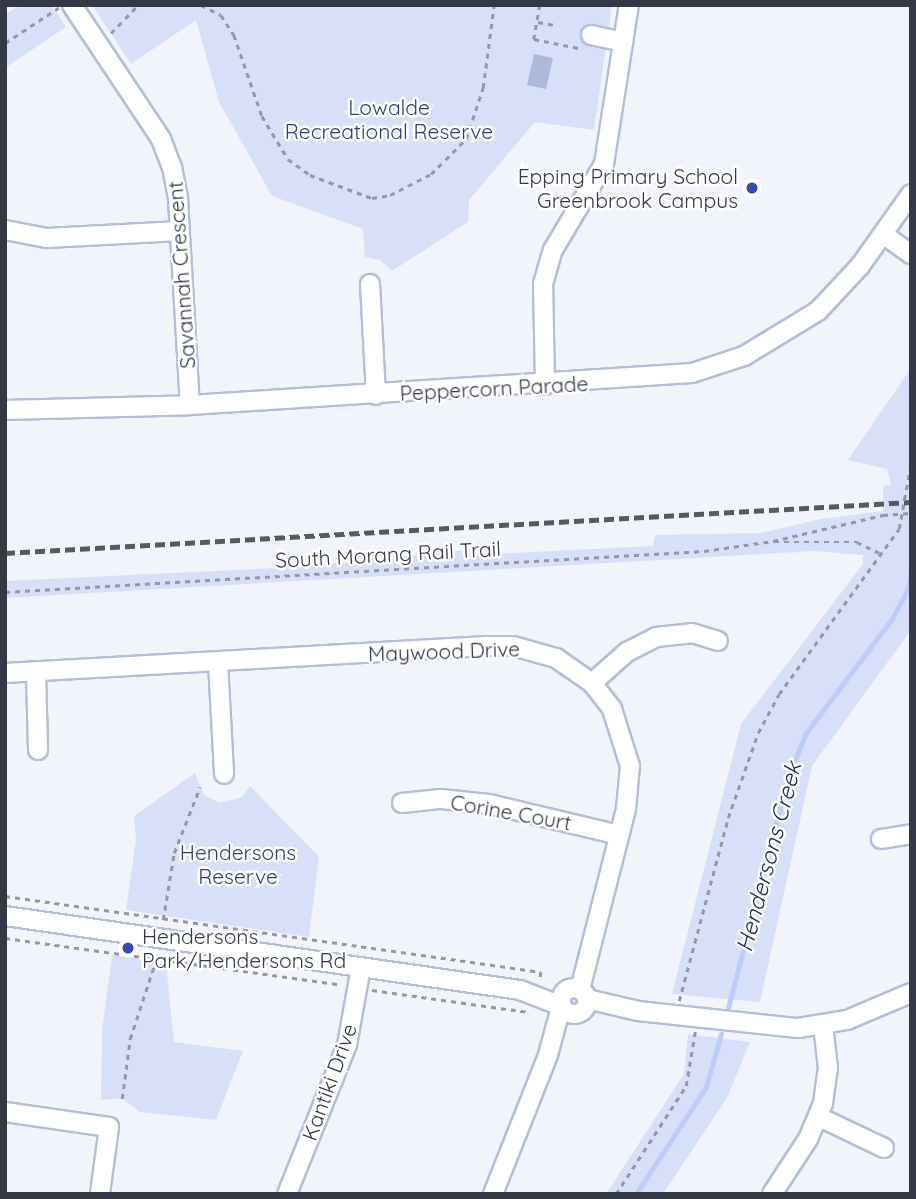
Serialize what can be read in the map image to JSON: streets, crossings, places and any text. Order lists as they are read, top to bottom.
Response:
{
  "streets": {
    "street": [
      "Savannah Crescent",
      "Peppercorn Parade",
      "Maywood Drive",
      "Corine Court",
      "Kantiki Drive"
    ],
    "path": ["South Morang Rail Trail"]
  },
  "crossings": [
    ["Savannah Crescent", "Peppercorn Parade"],
    ["Maywood Drive", "Corine Court"]
  ],
  "water": ["Hendersons Creek"],
  "parks": ["Lowalde Recreational Reserve", "Hendersons Reserve"],
  "places": ["Epping Primary School Greenbrook Campus", "Hendersons Park/Hendersons Rd"]
}
